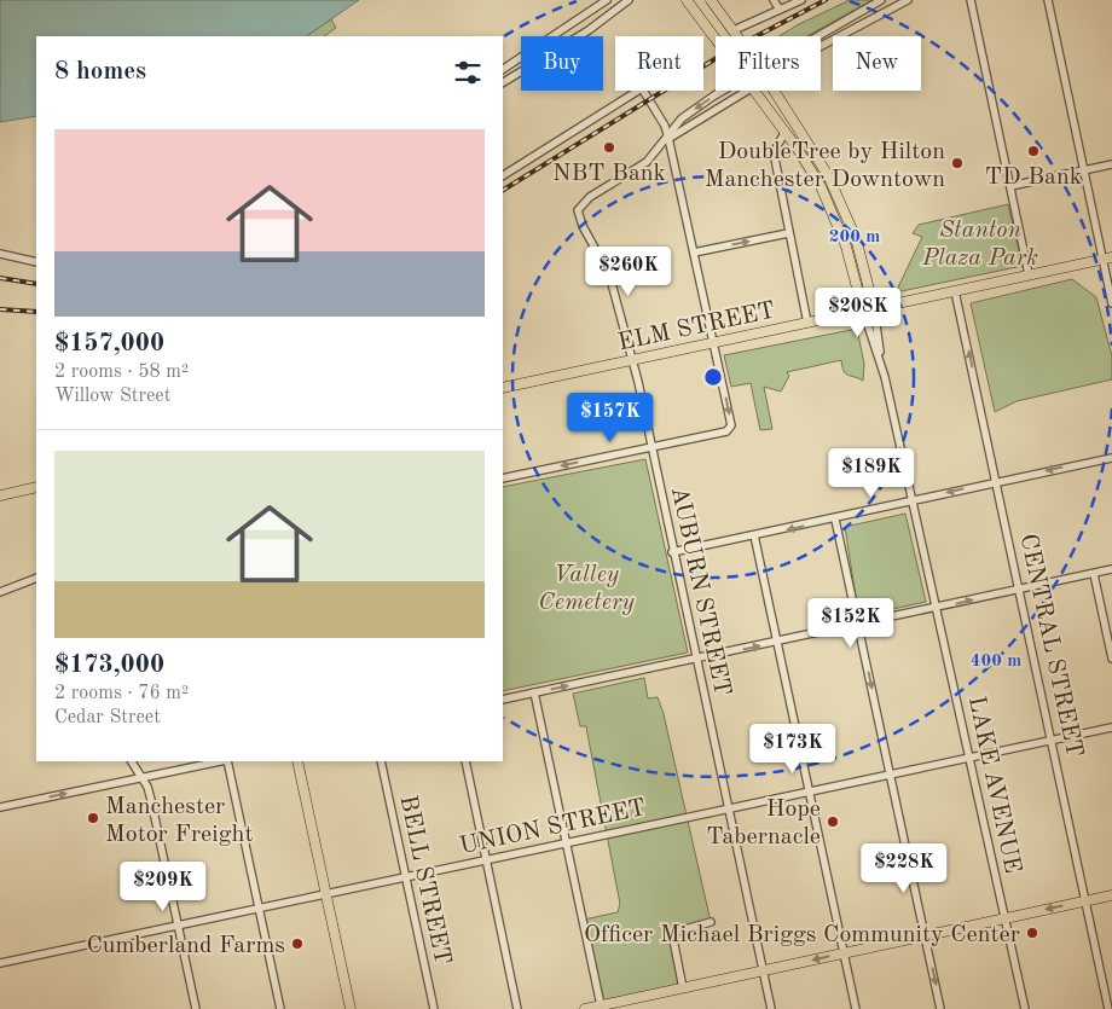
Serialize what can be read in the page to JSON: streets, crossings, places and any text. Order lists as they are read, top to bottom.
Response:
{
  "streets": {
    "main road": ["ELM STREET"],
    "street": [
      "AUBURN STREET",
      "CENTRAL STREET",
      "LAKE AVENUE",
      "UNION STREET",
      "BELL STREET"
    ]
  },
  "crossings": [
    ["ELM STREET", "AUBURN STREET"],
    ["ELM STREET", "CENTRAL STREET"],
    ["ELM STREET", "LAKE AVENUE"],
    ["AUBURN STREET", "UNION STREET"],
    ["CENTRAL STREET", "UNION STREET"],
    ["LAKE AVENUE", "UNION STREET"],
    ["UNION STREET", "BELL STREET"]
  ],
  "parks": ["Stanton Plaza Park", "Valley Cemetery"],
  "places": [
    "NBT Bank",
    "TD Bank",
    "DoubleTree by Hilton Manchester Downtown",
    "Manchester Motor Freight",
    "Hope Tabernacle",
    "Officer Michael Briggs Community Center",
    "Cumberland Farms"
  ],
  "page": {
    "chip": [
      "Buy",
      "Rent",
      "Filters",
      "New"
    ],
    "heading": "8 homes",
    "list": [
      {
        "name": "$157,000",
        "note": "2 rooms · 58 m² · Willow Street"
      },
      {
        "name": "$173,000",
        "note": "2 rooms · 76 m² · Cedar Street"
      }
    ],
    "price": [
      "$260K",
      "$208K",
      "$157K",
      "$189K",
      "$152K",
      "$173K",
      "$228K",
      "$209K"
    ]
  },
  "rings": ["200 m", "400 m"]
}
